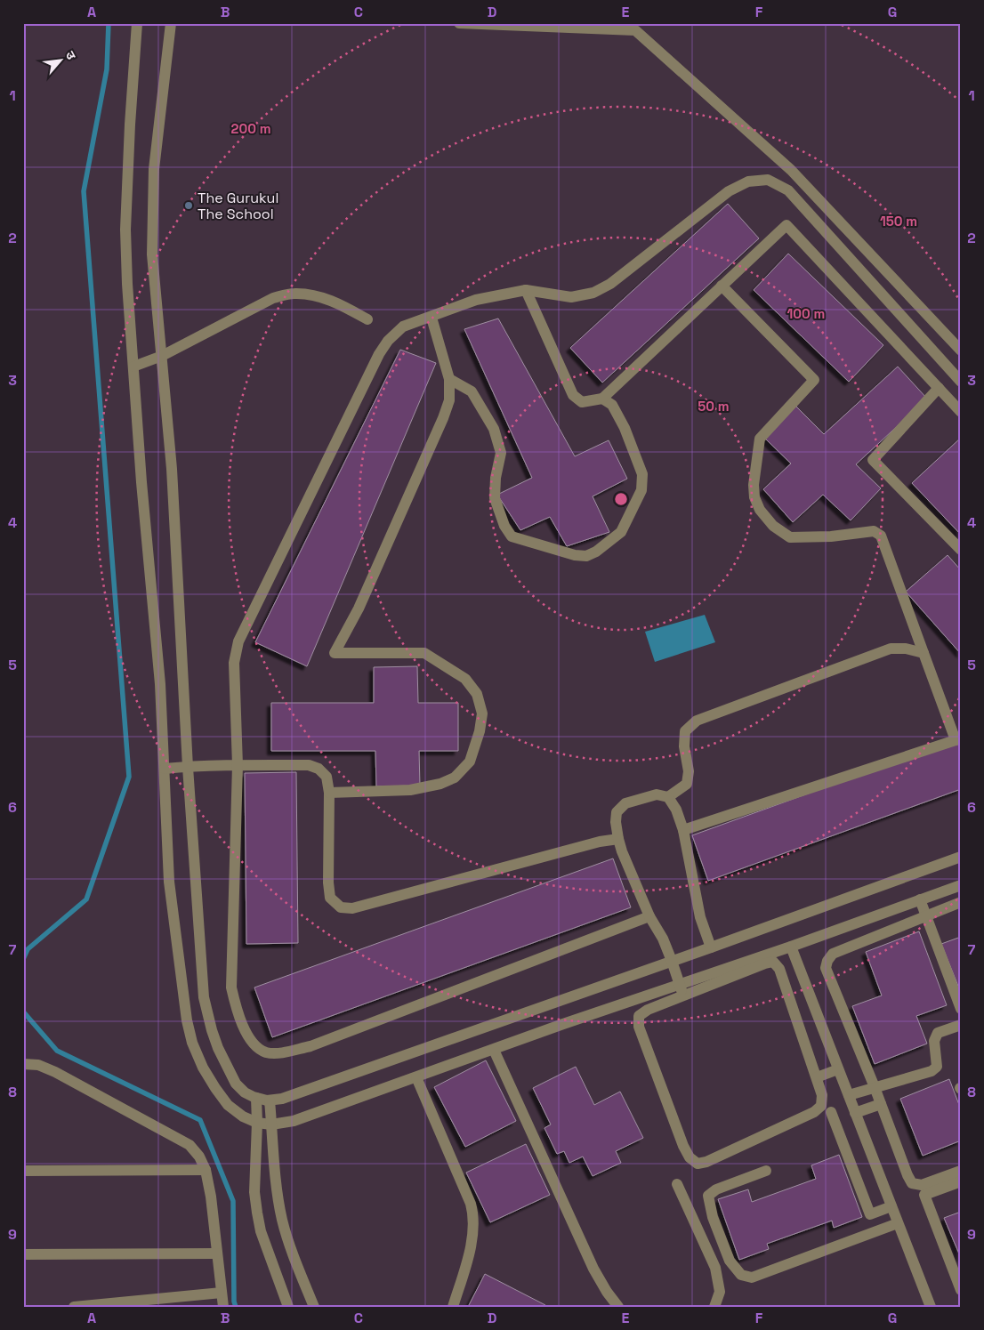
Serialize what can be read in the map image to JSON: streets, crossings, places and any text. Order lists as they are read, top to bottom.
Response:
{
  "places": ["The Gurukul The School"],
  "north": "top right",
  "grid": {
    "columns": [
      "A",
      "B",
      "C",
      "D",
      "E",
      "F",
      "G"
    ],
    "rows": [
      "1",
      "2",
      "3",
      "4",
      "5",
      "6",
      "7",
      "8",
      "9"
    ]
  },
  "rings": [
    "200 m",
    "150 m",
    "100 m",
    "50 m"
  ]
}
